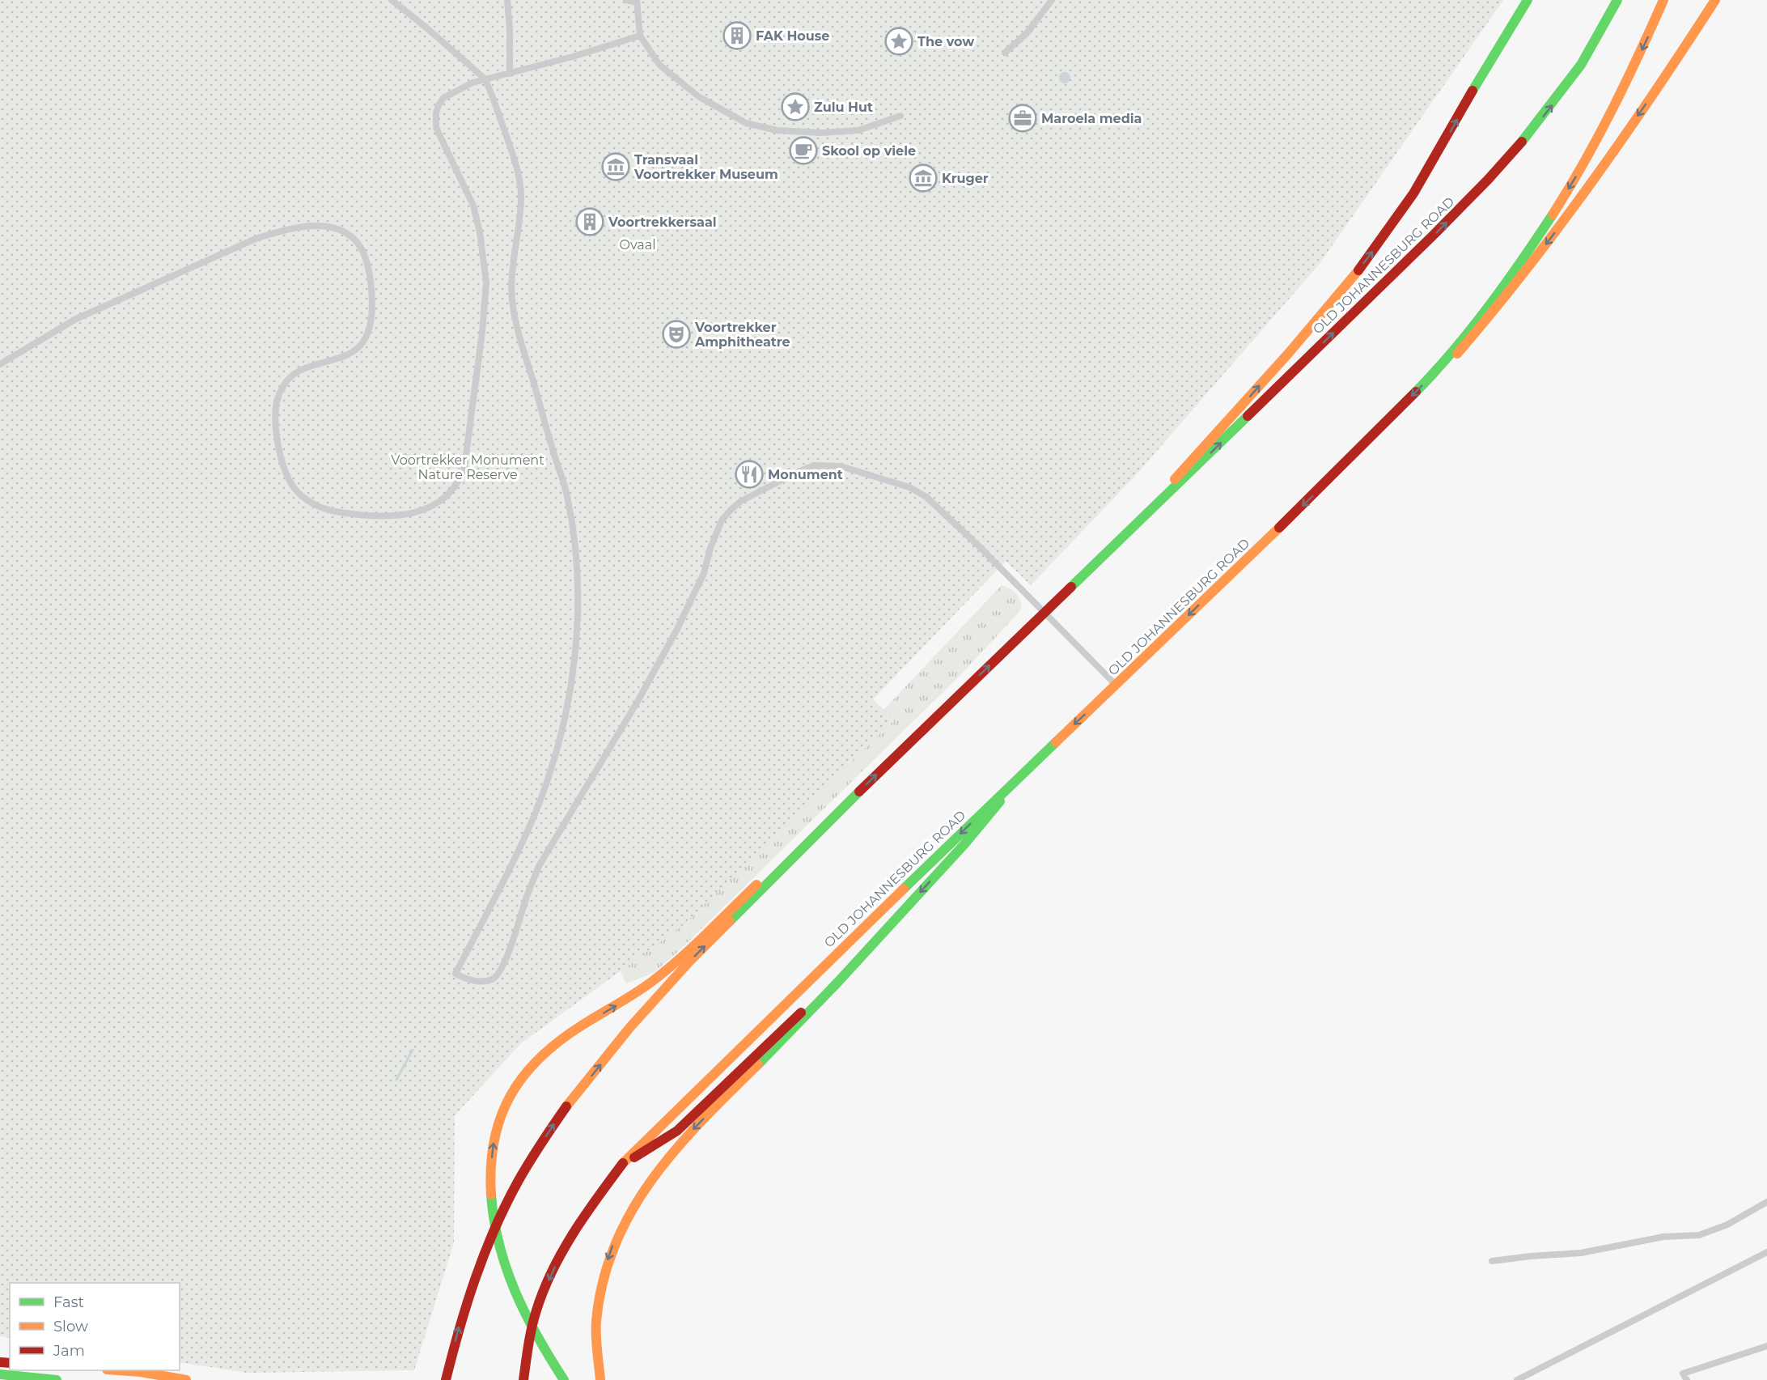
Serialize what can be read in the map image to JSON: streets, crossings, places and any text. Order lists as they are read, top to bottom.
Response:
{
  "streets": {
    "main road": ["OLD JOHANNESBURG ROAD"]
  },
  "parks": ["Ovaal", "Voortrekker Monument Nature Reserve"],
  "places": {
    "building": ["FAK House", "Voortrekkersaal"],
    "place": ["The vow", "Zulu Hut"],
    "office": ["Maroela media"],
    "cafe": ["Skool op viele"],
    "museum": ["Transvaal Voortrekker Museum", "Kruger"],
    "theatre": ["Voortrekker Amphitheatre"],
    "restaurant": ["Monument"]
  },
  "legend": ["Fast", "Slow", "Jam"]
}
